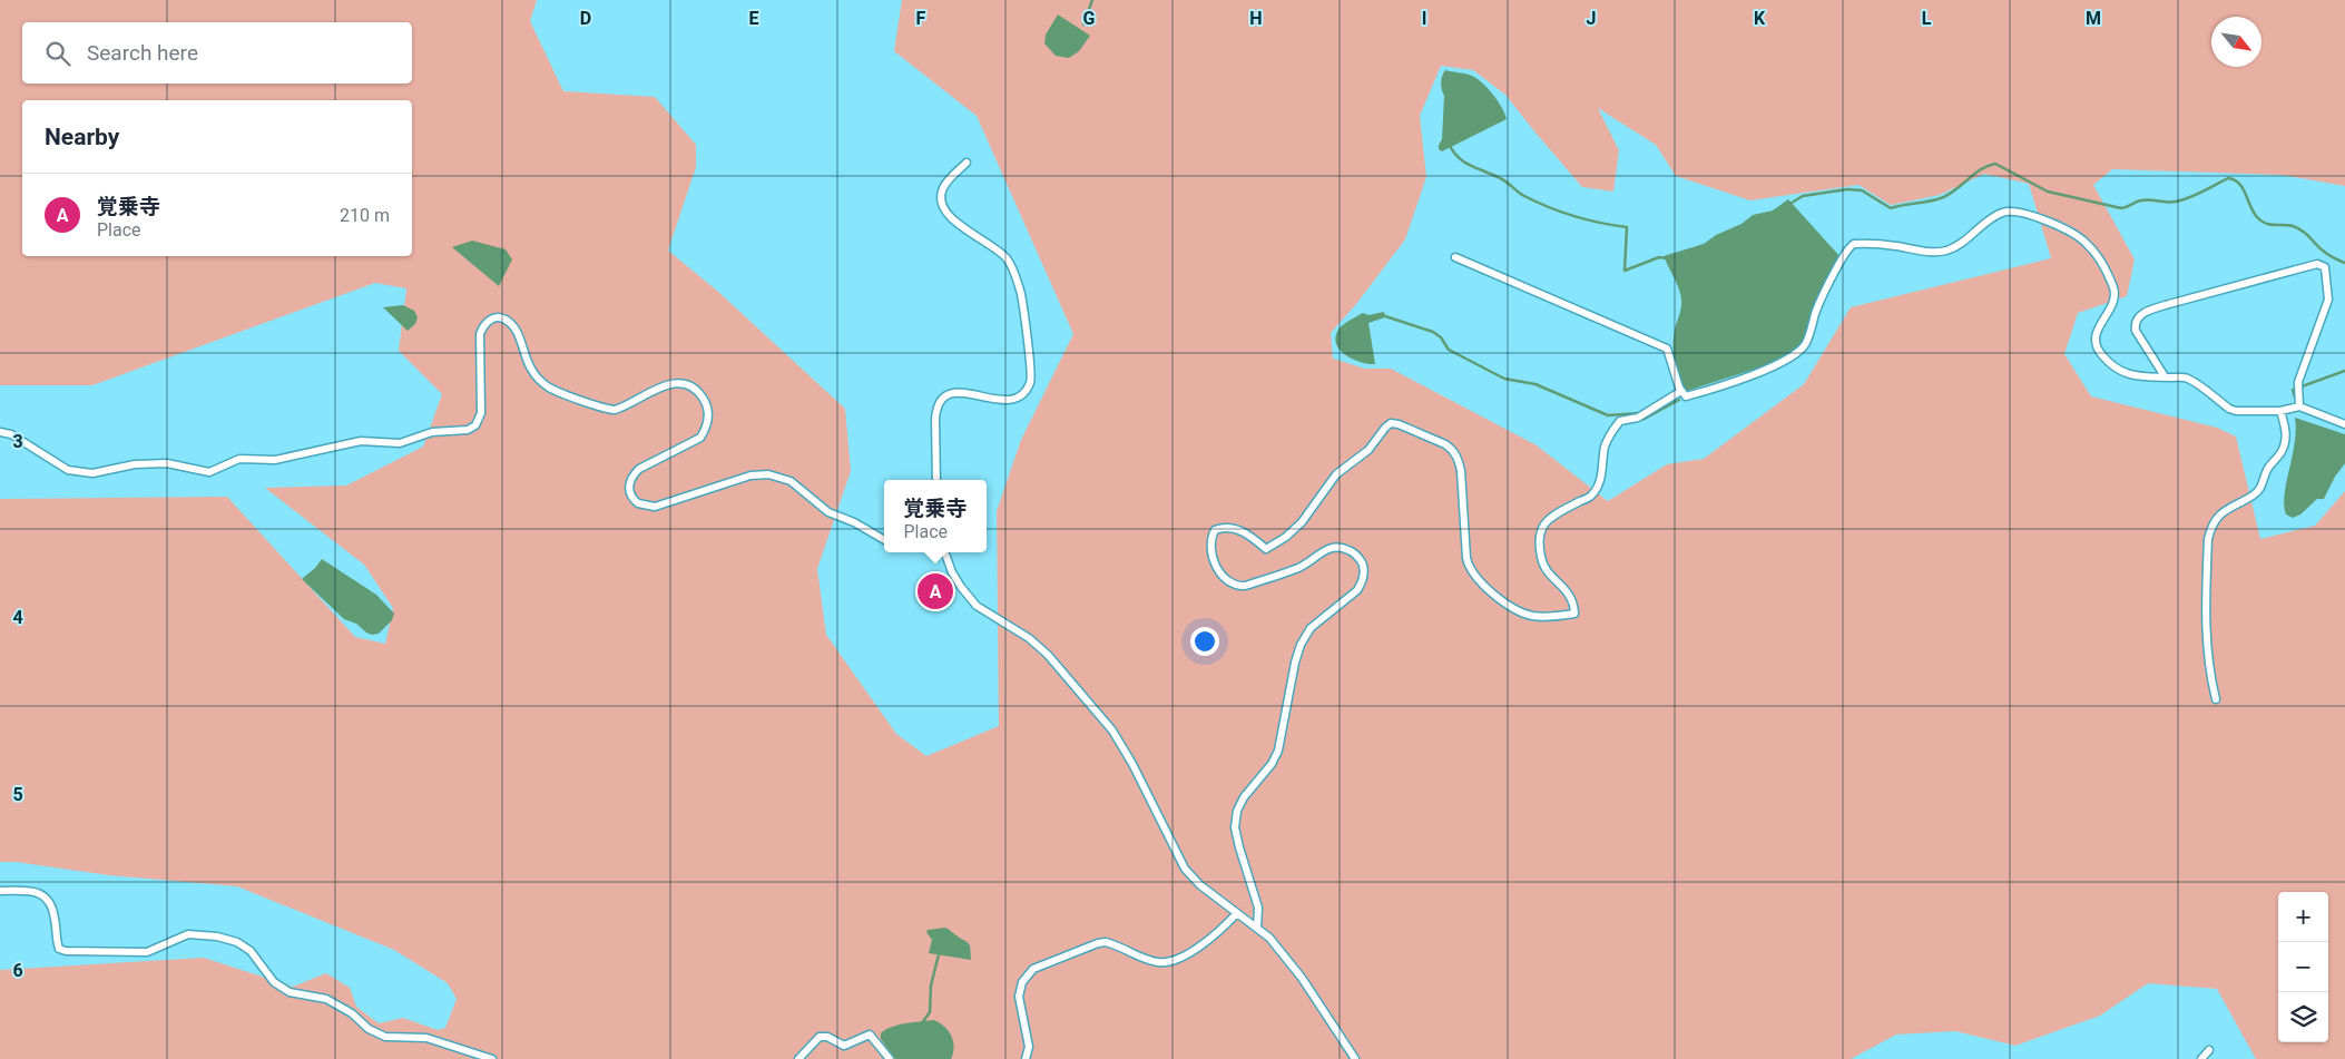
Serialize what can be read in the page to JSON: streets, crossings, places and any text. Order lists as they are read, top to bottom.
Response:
{
  "north": "bottom right",
  "page": {
    "search": "Search here",
    "heading": "Nearby",
    "list": [
      {
        "mark": "A",
        "name": "覚乗寺",
        "note": "Place",
        "value": "210 m"
      }
    ],
    "popup": ["覚乗寺", "Place"],
    "pins": "A",
    "map_buttons": ["+", "−"]
  },
  "grid": {
    "columns": [
      "D",
      "E",
      "F",
      "G",
      "H",
      "I",
      "J",
      "K",
      "L",
      "M"
    ],
    "rows": [
      "3",
      "4",
      "5",
      "6"
    ]
  }
}
